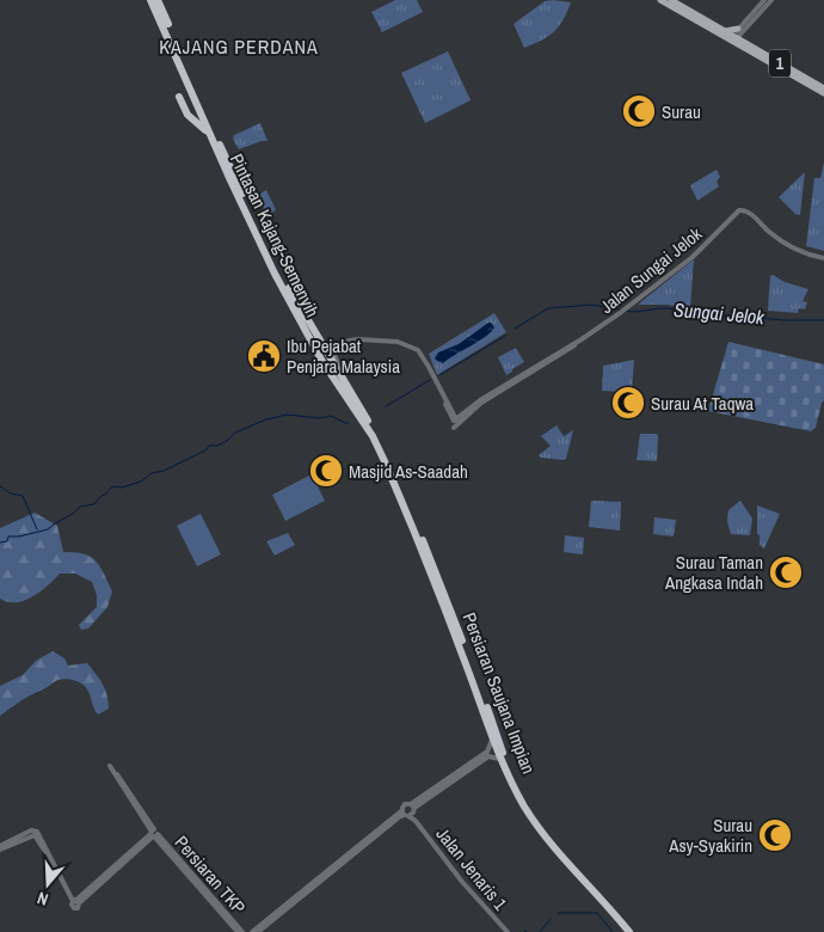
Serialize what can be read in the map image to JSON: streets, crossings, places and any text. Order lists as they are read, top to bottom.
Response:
{
  "streets": {
    "highway": ["Pintasan Kajang-Semenyih", "Persiaran Saujana Impian"],
    "main road": ["1"],
    "street": ["Jalan Sungai Jelok", "Jalan Jenaris 1", "Persiaran TKP"]
  },
  "crossings": [
    ["Pintasan Kajang-Semenyih", "Persiaran Saujana Impian"]
  ],
  "districts": ["KAJANG PERDANA"],
  "water": ["Sungai Jelok"],
  "places": {
    "mosque": [
      "Surau",
      "Surau At Taqwa",
      "Masjid As-Saadah",
      "Surau Taman Angkasa Indah",
      "Surau Asy-Syakirin"
    ],
    "public building": ["Ibu Pejabat Penjara Malaysia"]
  },
  "north": "bottom"
}
